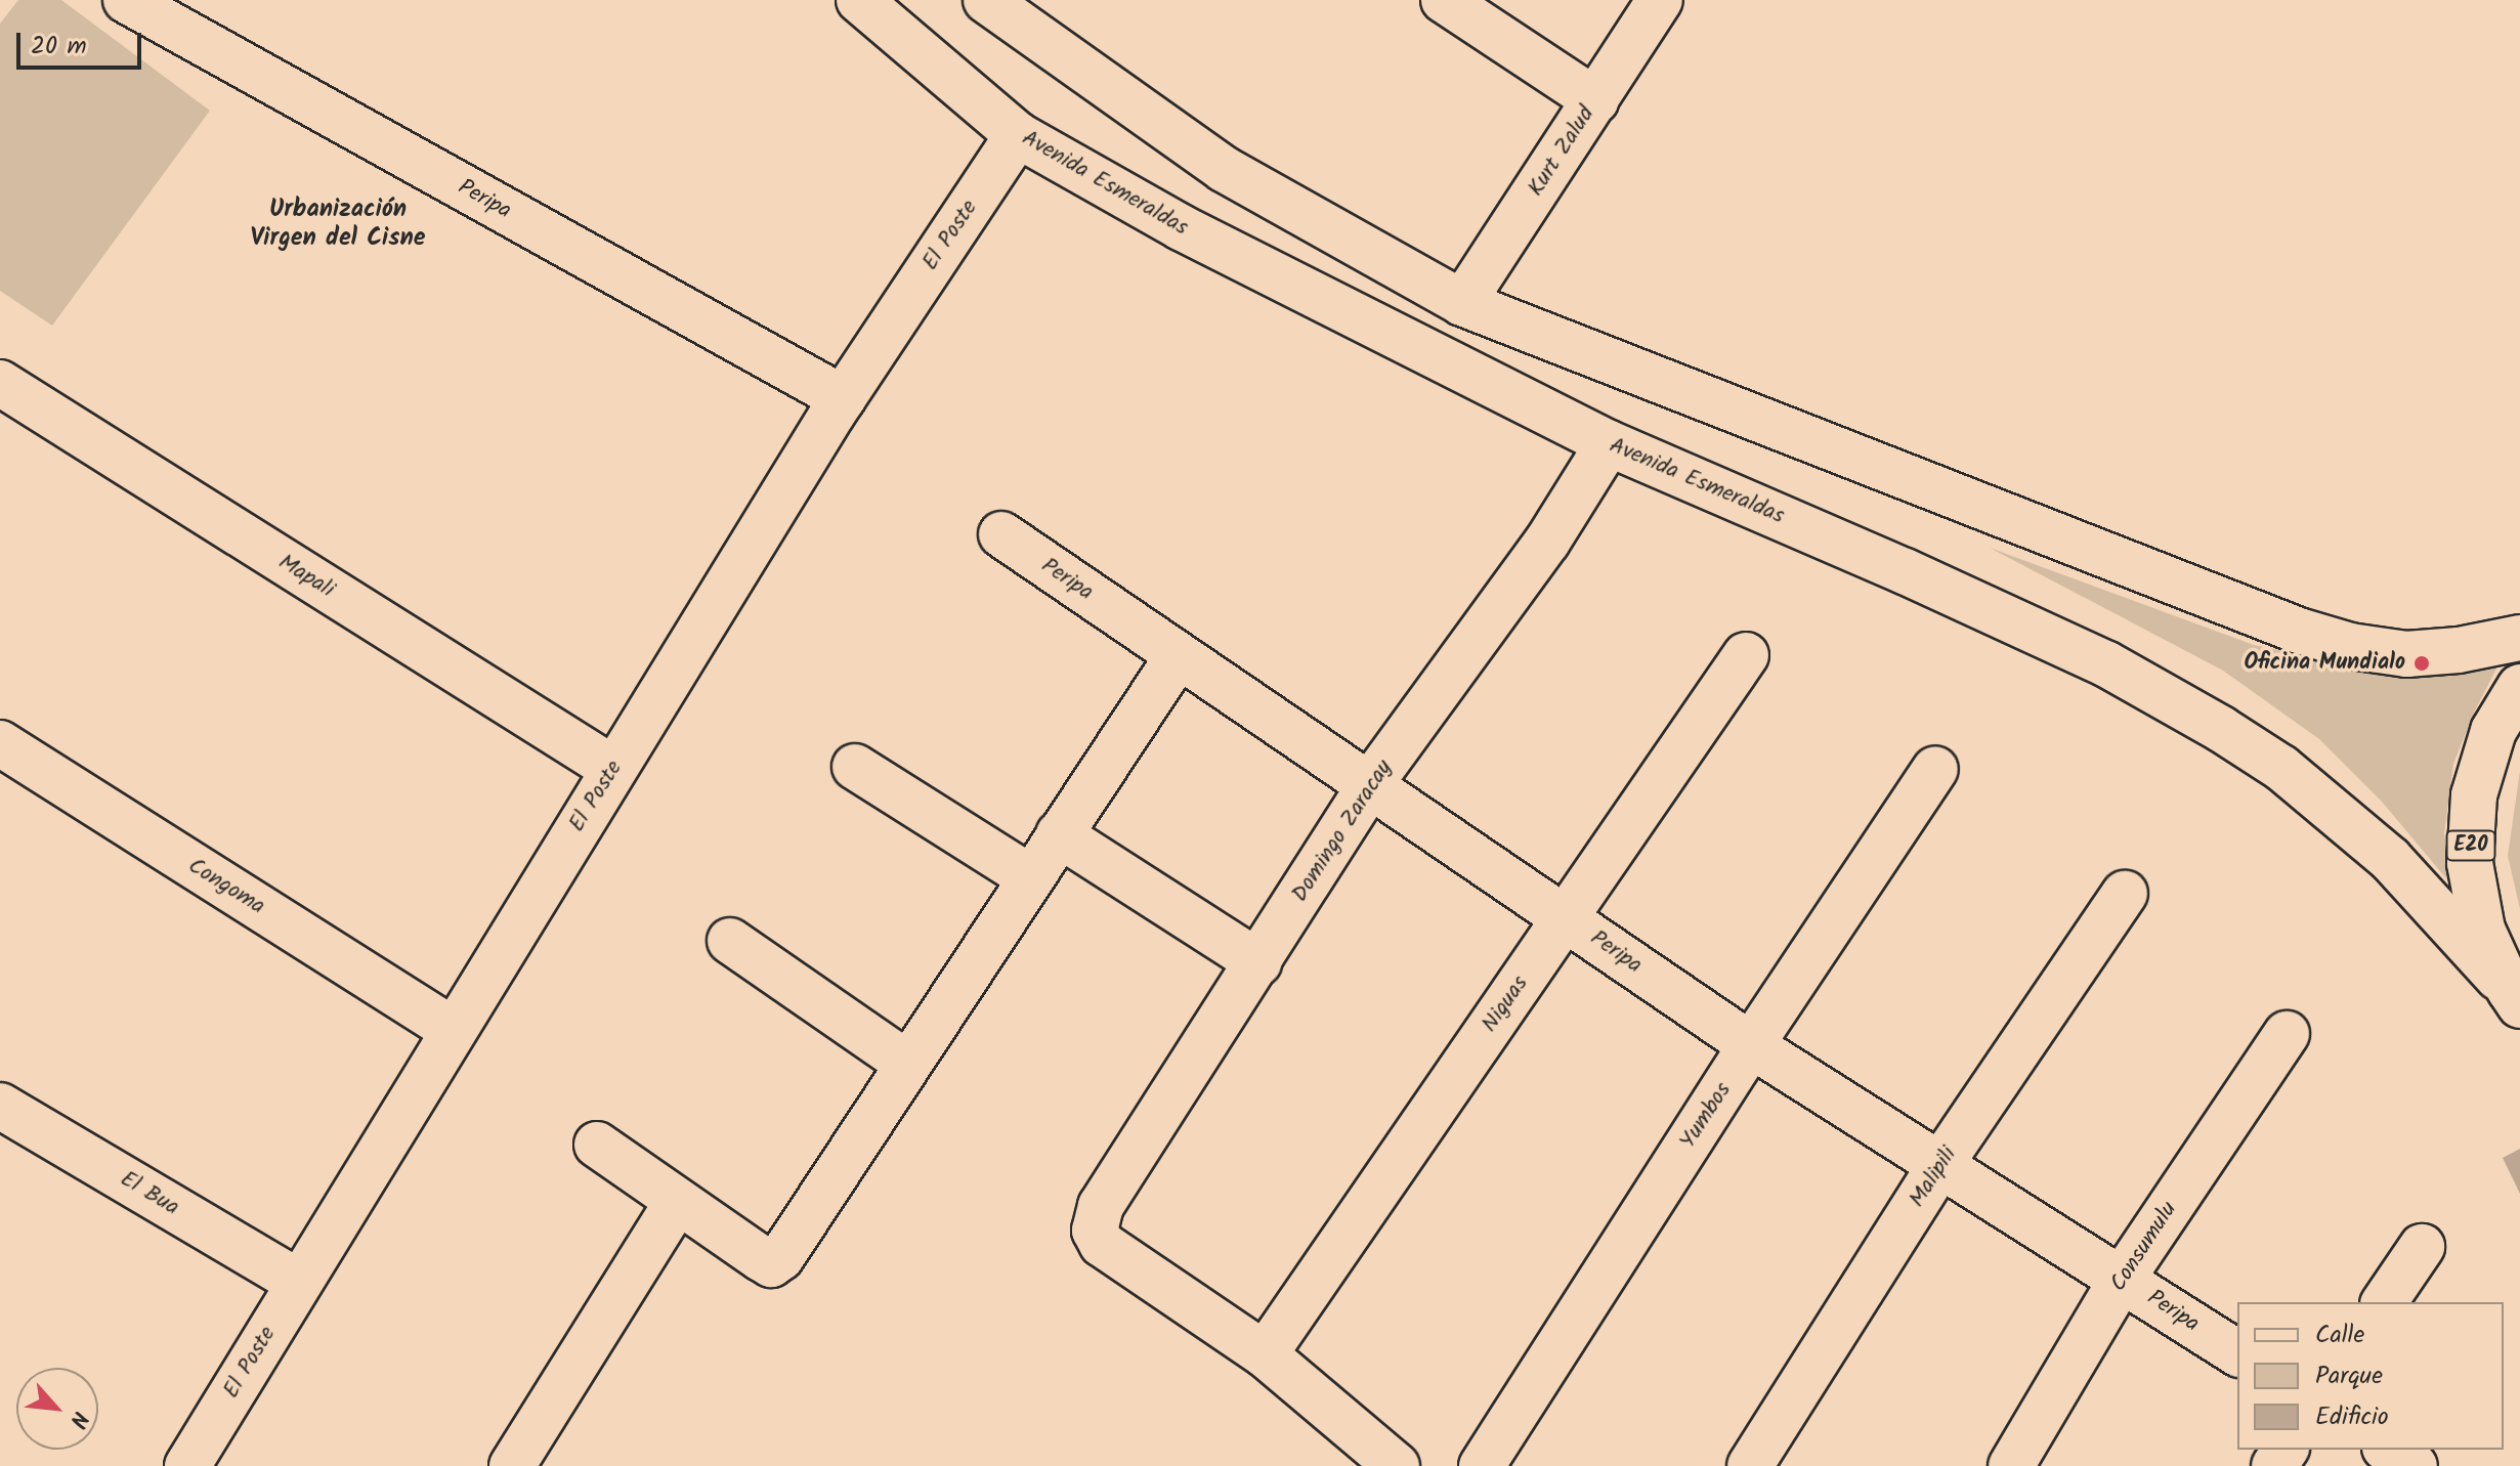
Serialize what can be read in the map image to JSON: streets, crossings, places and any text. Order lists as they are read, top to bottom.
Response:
{
  "streets": {
    "main road": [
      "Kurt Zalud",
      "Avenida Esmeraldas",
      "Peripa",
      "El Poste",
      "Mapali",
      "Domingo Zaracay",
      "E20",
      "Congoma",
      "Niguas",
      "Yumbos",
      "Malipili",
      "El Bua",
      "Consumulu"
    ]
  },
  "crossings": [
    ["Avenida Esmeraldas", "El Poste"],
    ["Avenida Esmeraldas", "Domingo Zaracay"],
    ["Avenida Esmeraldas", "E20"],
    ["Peripa", "El Poste"],
    ["Peripa", "Domingo Zaracay"],
    ["Peripa", "Niguas"],
    ["Peripa", "Yumbos"],
    ["Peripa", "Malipili"],
    ["Peripa", "Consumulu"],
    ["El Poste", "Mapali"],
    ["El Poste", "Congoma"],
    ["El Poste", "El Bua"],
    ["Domingo Zaracay", "Niguas"]
  ],
  "districts": ["Urbanización Virgen del Cisne"],
  "places": ["Oficina Mundialo"],
  "legend": ["Calle", "Parque", "Edificio"],
  "scale_bar": "20 m",
  "north": "bottom right"
}
